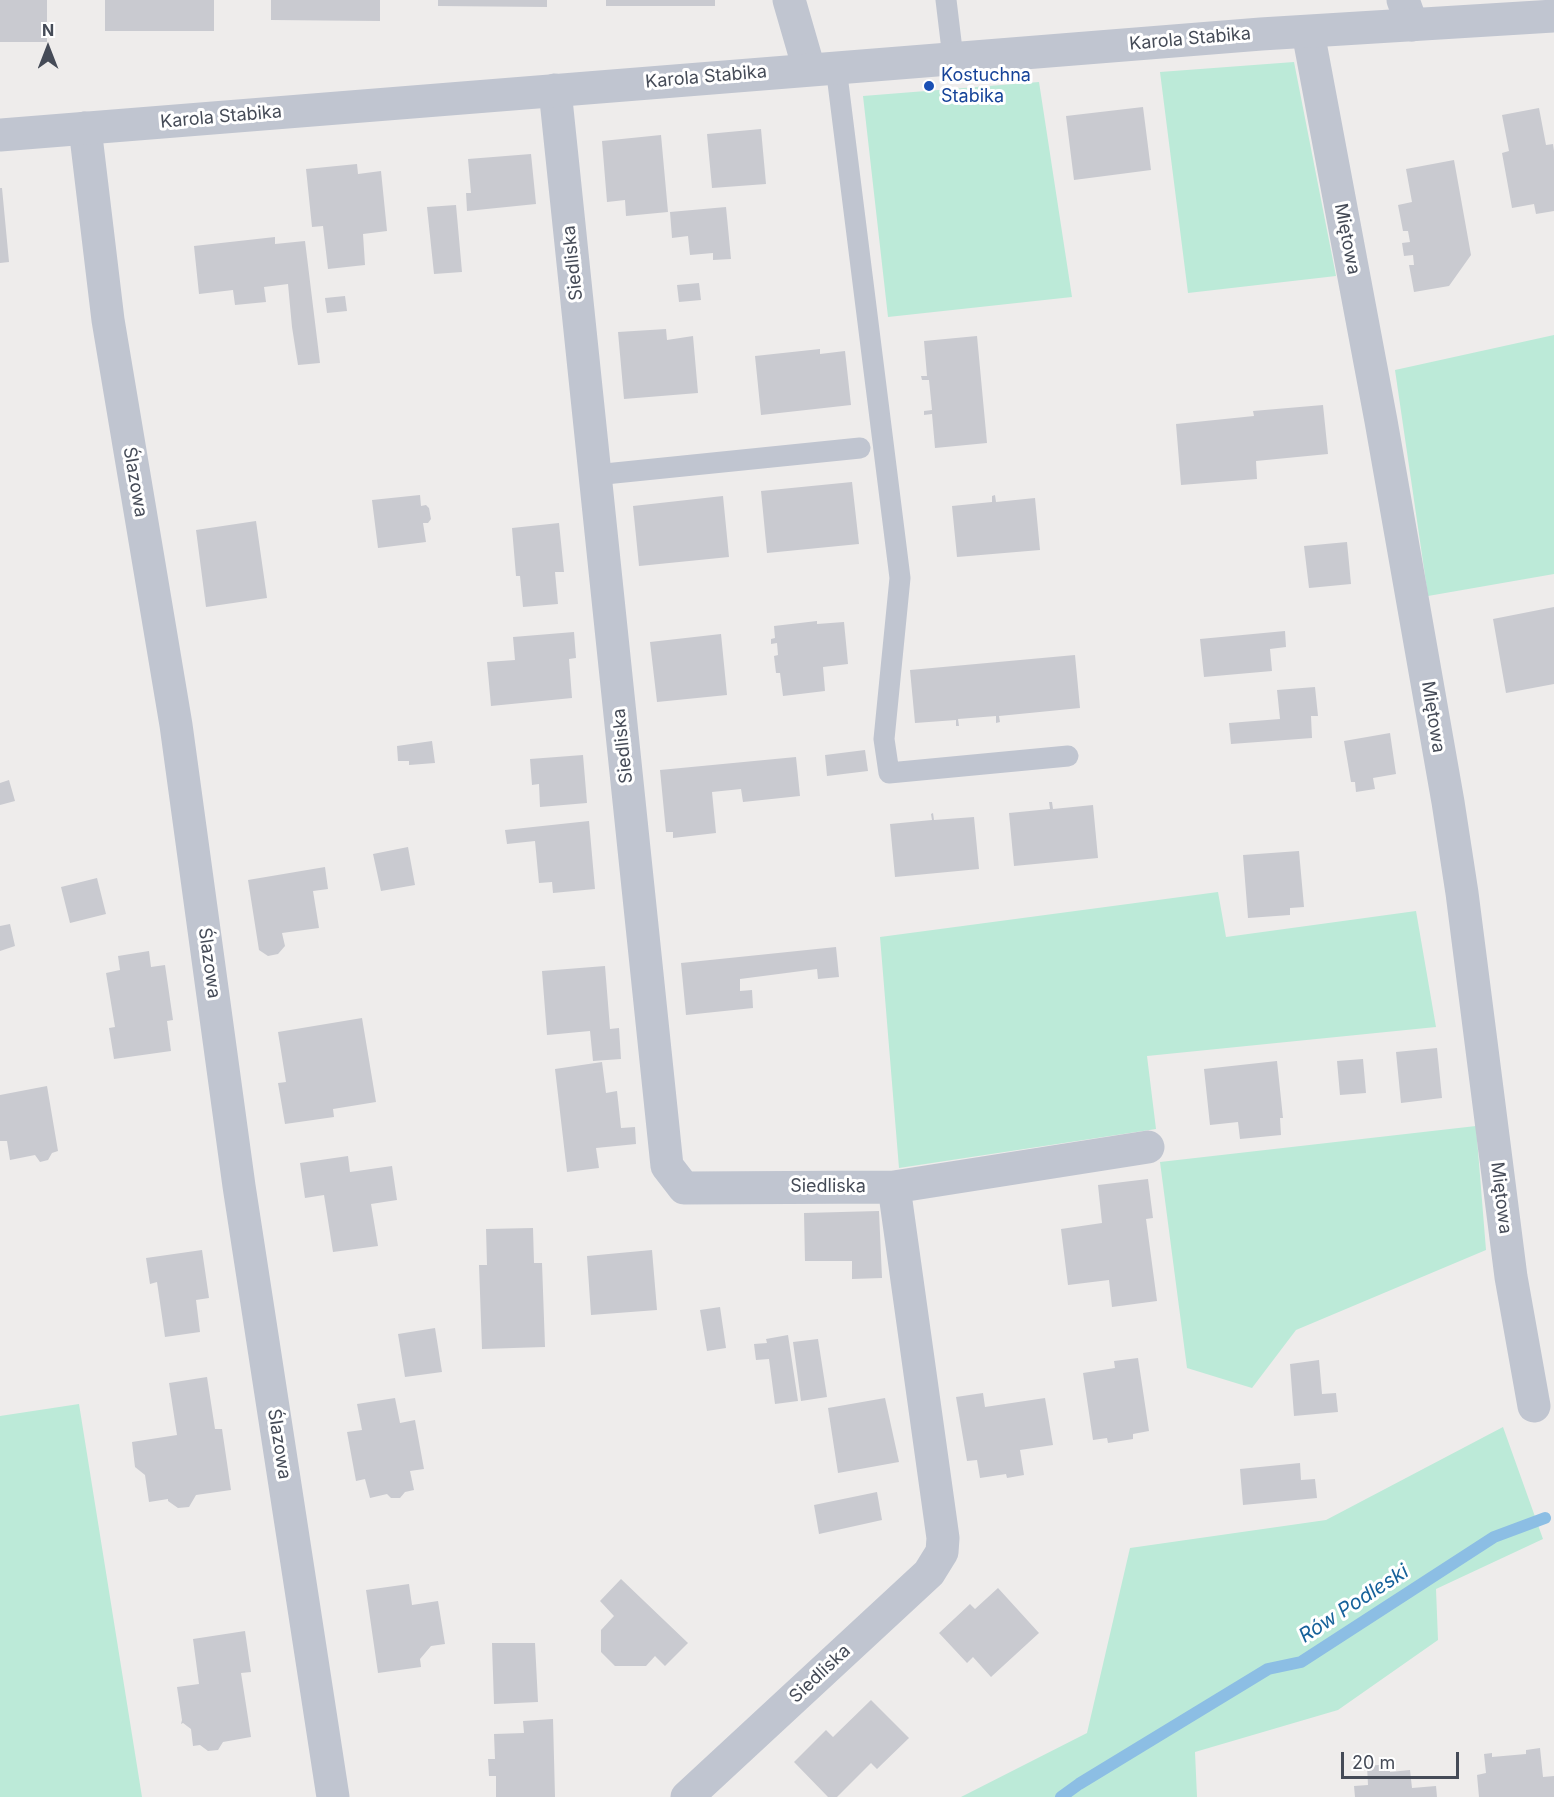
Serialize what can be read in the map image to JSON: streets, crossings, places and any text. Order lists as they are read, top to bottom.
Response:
{
  "streets": {
    "street": [
      "Karola Stabika",
      "Miętowa",
      "Siedliska",
      "Ślazowa"
    ]
  },
  "crossings": [
    ["Karola Stabika", "Miętowa"],
    ["Karola Stabika", "Siedliska"],
    ["Karola Stabika", "Ślazowa"]
  ],
  "water": ["Rów Podleski"],
  "places": ["Kostuchna Stabika"],
  "scale_bar": "20 m",
  "north": "top"
}
